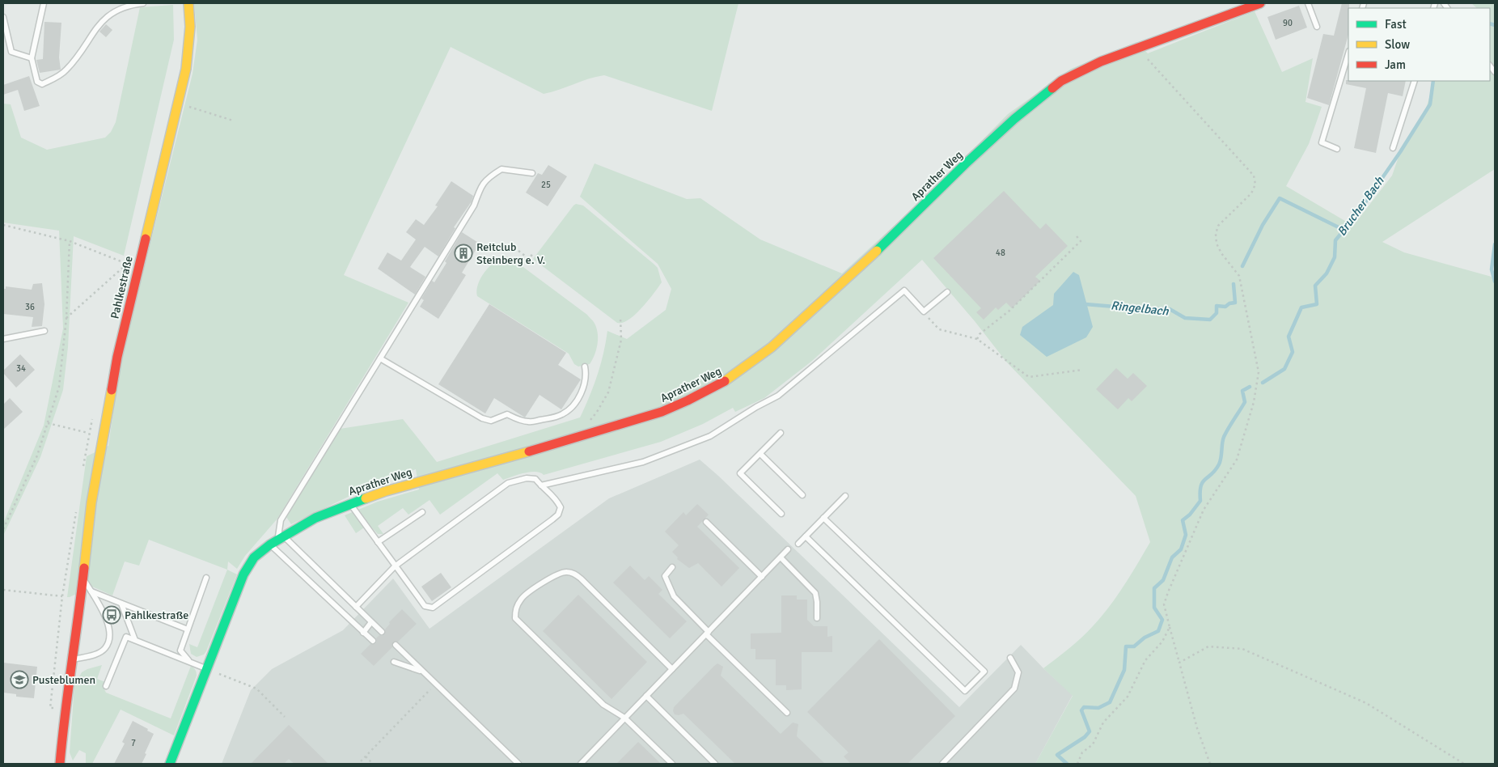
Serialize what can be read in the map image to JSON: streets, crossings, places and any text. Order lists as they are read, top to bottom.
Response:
{
  "streets": {
    "street": ["Aprather Weg", "Pahlkestraße"]
  },
  "water": ["Brucher Bach", "Ringelbach"],
  "places": {
    "building": ["Reitclub Steinberg e. V."],
    "bus stop": ["Pahlkestraße"],
    "school or university": ["Pusteblumen"]
  },
  "house_numbers": [
    "90",
    "25",
    "48",
    "36",
    "34",
    "7"
  ],
  "legend": ["Fast", "Slow", "Jam"]
}
